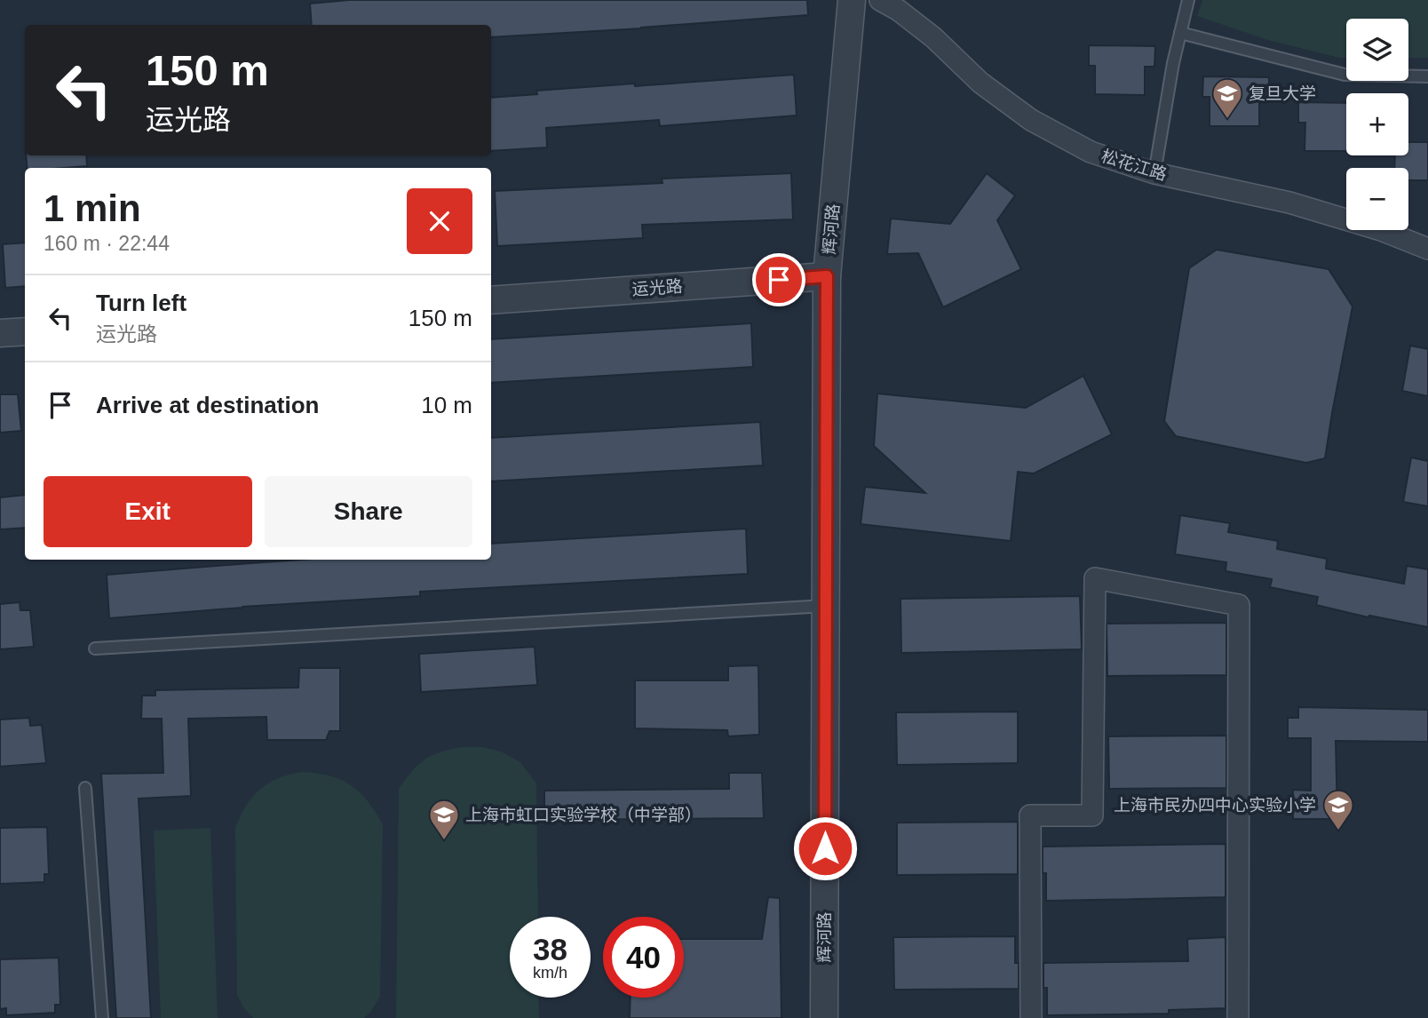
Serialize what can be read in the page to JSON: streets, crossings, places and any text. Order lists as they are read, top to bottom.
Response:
{
  "streets": {
    "street": ["松花江路", "辉河路", "运光路"]
  },
  "crossings": [
    ["辉河路", "运光路"]
  ],
  "places": {
    "school or university": ["复旦大学", "上海市民办四中心实验小学", "上海市虹口实验学校（中学部）"]
  },
  "page": {
    "map_buttons": ["+", "−"],
    "turn": ["150 m", "运光路"],
    "heading": ["1 min", "160 m · 22:44"],
    "list": [
      {
        "name": "Turn left",
        "note": "运光路",
        "value": "150 m"
      },
      {
        "name": "Arrive at destination",
        "value": "10 m"
      }
    ],
    "buttons": ["Exit", "Share"],
    "speed": "38 km/h",
    "limit": "40"
  }
}
